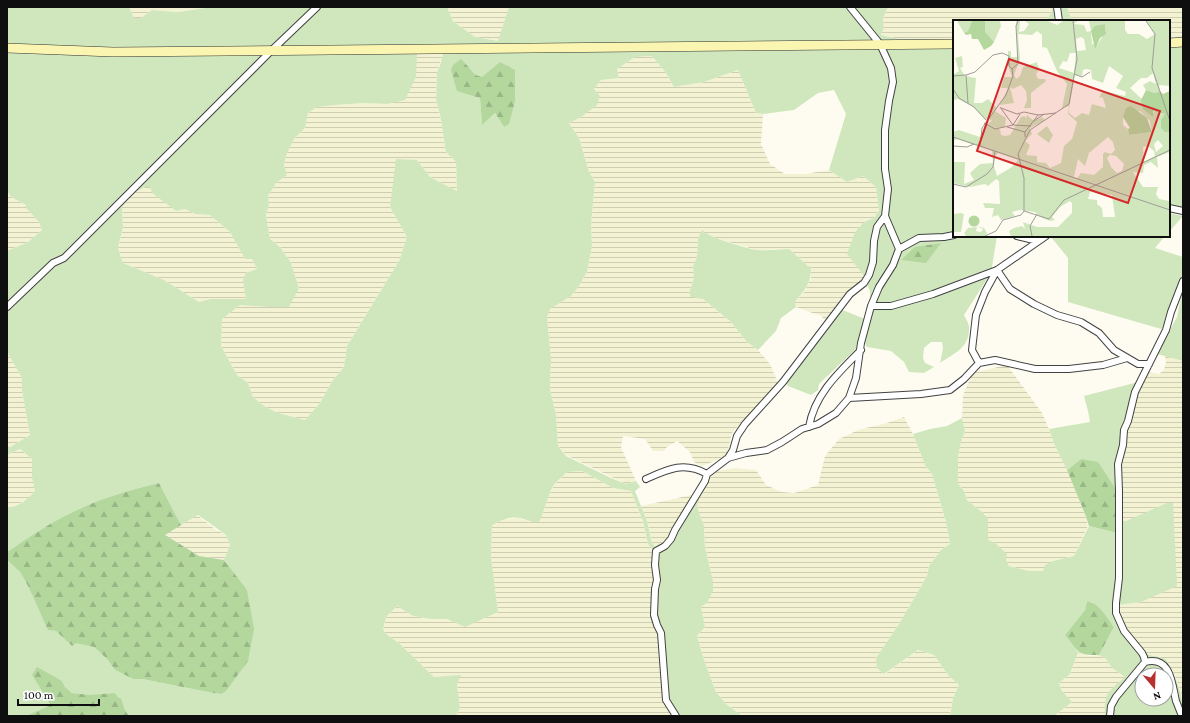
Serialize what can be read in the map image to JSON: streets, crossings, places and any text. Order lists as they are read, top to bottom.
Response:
{
  "scale_bar": "100 m",
  "north": "bottom"
}
